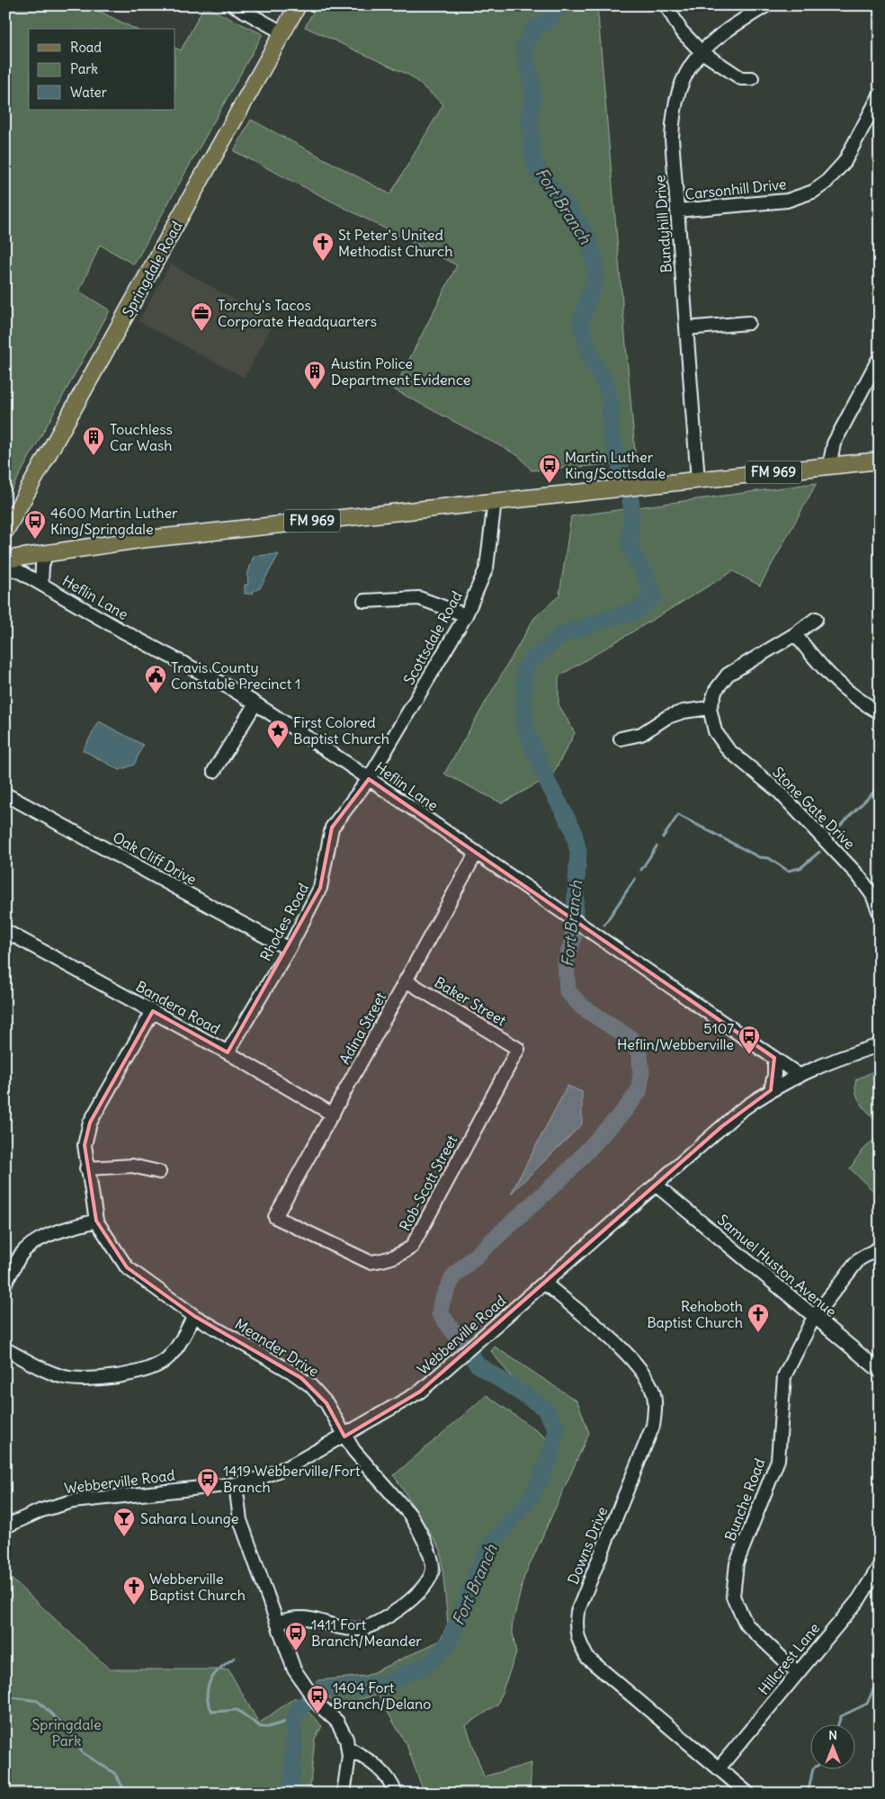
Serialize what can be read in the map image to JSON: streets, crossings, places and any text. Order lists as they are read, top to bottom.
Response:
{
  "streets": {
    "main road": ["Springdale Road", "FM 969"],
    "street": [
      "Carsonhill Drive",
      "Bundyhill Drive",
      "Heflin Lane",
      "Scottsdale Road",
      "Stone Gate Drive",
      "Oak Cliff Drive",
      "Rhodes Road",
      "Baker Street",
      "Bandera Road",
      "Adina Street",
      "Rob-Scott Street",
      "Samuel Huston Avenue",
      "Webberville Road",
      "Meander Drive",
      "Bunche Road",
      "Downs Drive",
      "Hillcrest Lane"
    ]
  },
  "crossings": [
    ["Carsonhill Drive", "Bundyhill Drive"],
    ["Bundyhill Drive", "FM 969"],
    ["FM 969", "Scottsdale Road"],
    ["Heflin Lane", "Scottsdale Road"],
    ["Heflin Lane", "Rhodes Road"],
    ["Heflin Lane", "Adina Street"],
    ["Heflin Lane", "Webberville Road"],
    ["Scottsdale Road", "Rhodes Road"],
    ["Oak Cliff Drive", "Rhodes Road"],
    ["Rhodes Road", "Bandera Road"],
    ["Baker Street", "Adina Street"],
    ["Baker Street", "Rob-Scott Street"],
    ["Bandera Road", "Adina Street"],
    ["Bandera Road", "Meander Drive"],
    ["Adina Street", "Rob-Scott Street"],
    ["Samuel Huston Avenue", "Webberville Road"],
    ["Samuel Huston Avenue", "Bunche Road"],
    ["Webberville Road", "Meander Drive"],
    ["Webberville Road", "Downs Drive"],
    ["Bunche Road", "Hillcrest Lane"],
    ["Downs Drive", "Hillcrest Lane"]
  ],
  "water": ["Fort Branch"],
  "parks": ["Springdale Park"],
  "places": {
    "church": ["St Peter's United Methodist Church", "Rehoboth Baptist Church", "Webberville Baptist Church"],
    "office": ["Torchy's Tacos Corporate Headquarters"],
    "building": ["Austin Police Department Evidence", "Touchless Car Wash"],
    "bus stop": [
      "Martin Luther King/Scottsdale",
      "4600 Martin Luther King/Springdale",
      "5107 Heflin/Webberville",
      "1419 Webberville/Fort Branch",
      "1411 Fort Branch/Meander",
      "1404 Fort Branch/Delano"
    ],
    "public building": ["Travis County Constable Precinct 1"],
    "place": ["First Colored Baptist Church"],
    "bar": ["Sahara Lounge"]
  },
  "legend": ["Road", "Park", "Water"],
  "north": "top"
}
